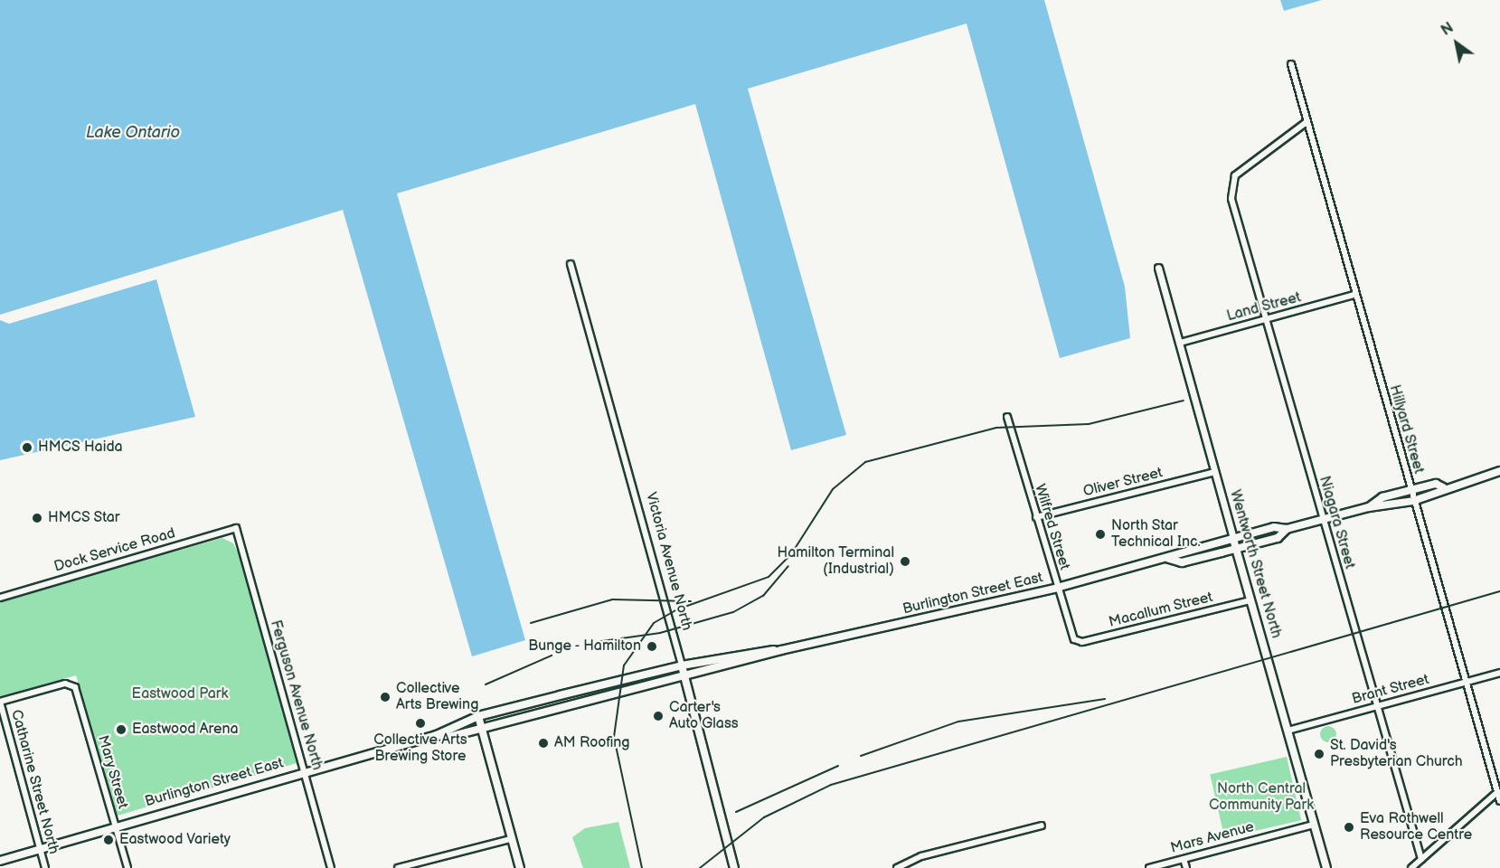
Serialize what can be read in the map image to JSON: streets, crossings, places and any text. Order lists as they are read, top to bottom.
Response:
{
  "streets": {
    "main road": ["Victoria Avenue North", "Wentworth Street North", "Burlington Street East"],
    "street": [
      "Land Street",
      "Hillyard Street",
      "Oliver Street",
      "Niagara Street",
      "Wilfred Street",
      "Dock Service Road",
      "Macallum Street",
      "Brant Street",
      "Ferguson Avenue North",
      "Mary Street",
      "Catharine Street North",
      "Mars Avenue"
    ]
  },
  "crossings": [
    ["Land Street", "Hillyard Street"],
    ["Land Street", "Niagara Street"],
    ["Land Street", "Wentworth Street North"],
    ["Hillyard Street", "Niagara Street"],
    ["Hillyard Street", "Burlington Street East"],
    ["Hillyard Street", "Brant Street"],
    ["Oliver Street", "Wilfred Street"],
    ["Oliver Street", "Wentworth Street North"],
    ["Niagara Street", "Burlington Street East"],
    ["Niagara Street", "Brant Street"],
    ["Wilfred Street", "Burlington Street East"],
    ["Wilfred Street", "Macallum Street"],
    ["Dock Service Road", "Ferguson Avenue North"],
    ["Victoria Avenue North", "Burlington Street East"],
    ["Wentworth Street North", "Burlington Street East"],
    ["Wentworth Street North", "Macallum Street"],
    ["Wentworth Street North", "Brant Street"],
    ["Wentworth Street North", "Mars Avenue"],
    ["Burlington Street East", "Ferguson Avenue North"],
    ["Burlington Street East", "Mary Street"],
    ["Burlington Street East", "Catharine Street North"],
    ["Mary Street", "Catharine Street North"]
  ],
  "water": ["Lake Ontario"],
  "parks": ["Eastwood Park", "North Central Community Park"],
  "places": [
    "HMCS Haida",
    "HMCS Star",
    "North Star Technical Inc.",
    "Hamilton Terminal (Industrial)",
    "Bunge - Hamilton",
    "Collective Arts Brewing",
    "Carter's Auto Glass",
    "Collective Arts Brewing Store",
    "Eastwood Arena",
    "AM Roofing",
    "St. David's Presbyterian Church",
    "Eva Rothwell Resource Centre",
    "Eastwood Variety"
  ],
  "north": "top left"
}
